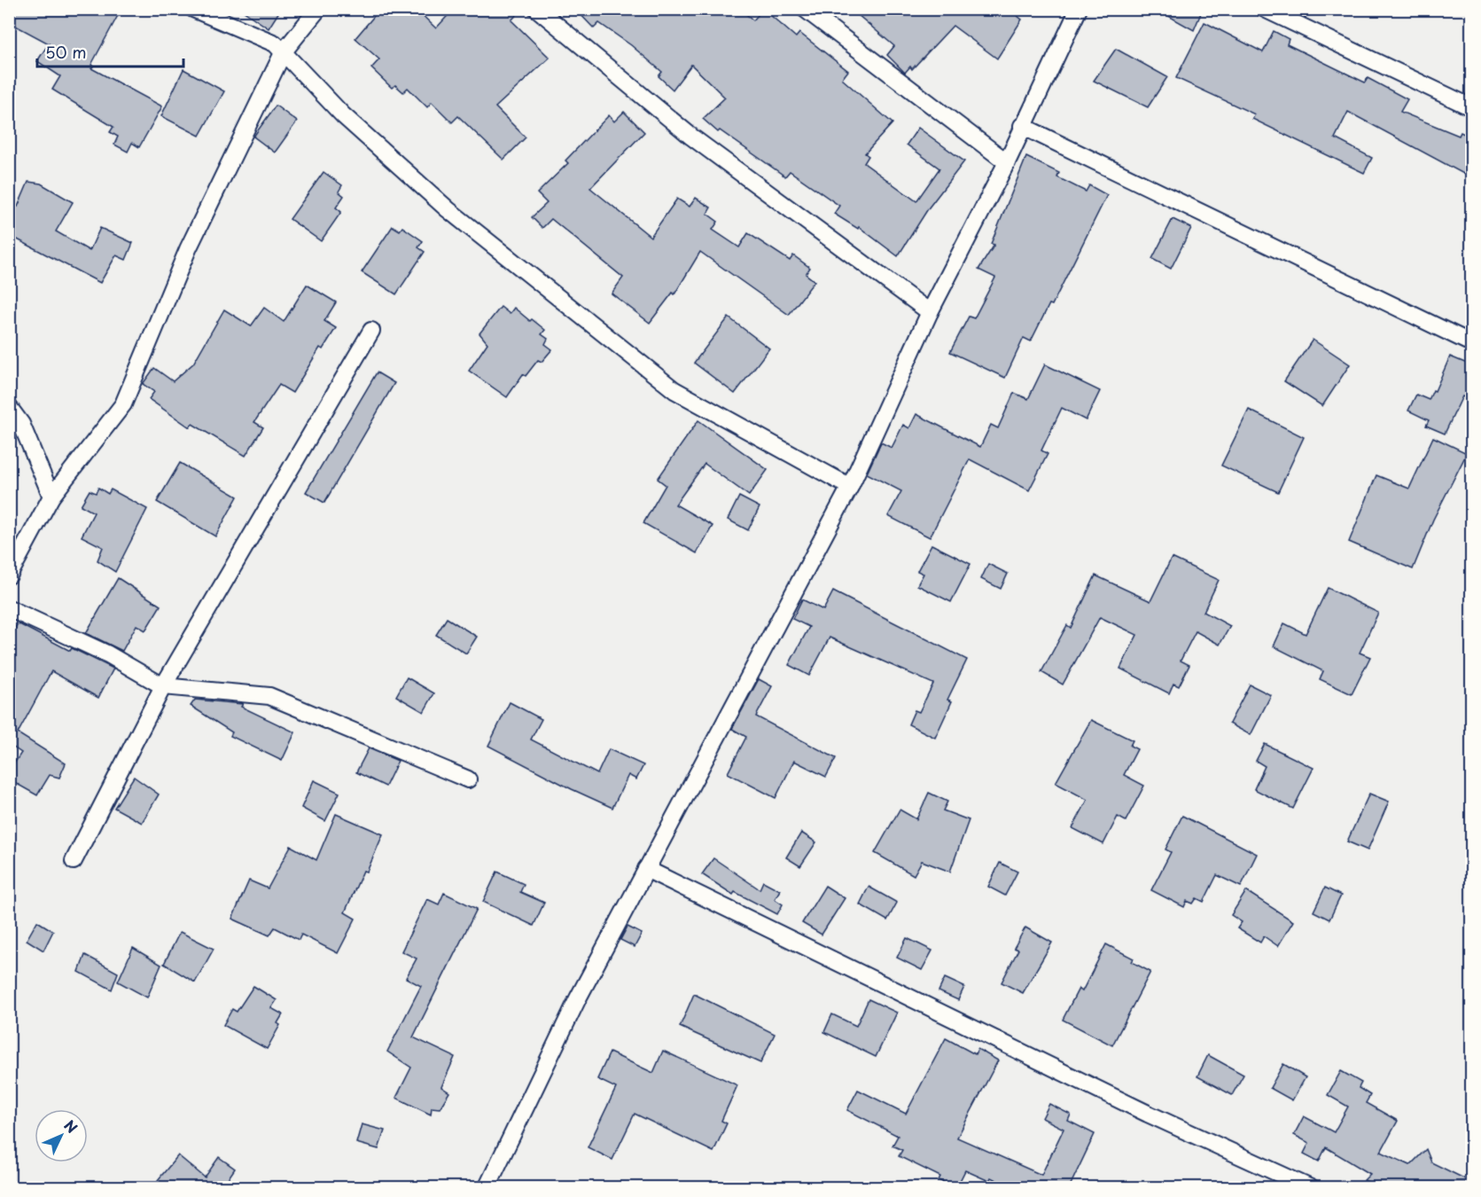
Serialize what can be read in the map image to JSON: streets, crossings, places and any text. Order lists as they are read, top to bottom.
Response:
{
  "scale_bar": "50 m",
  "north": "top right"
}
